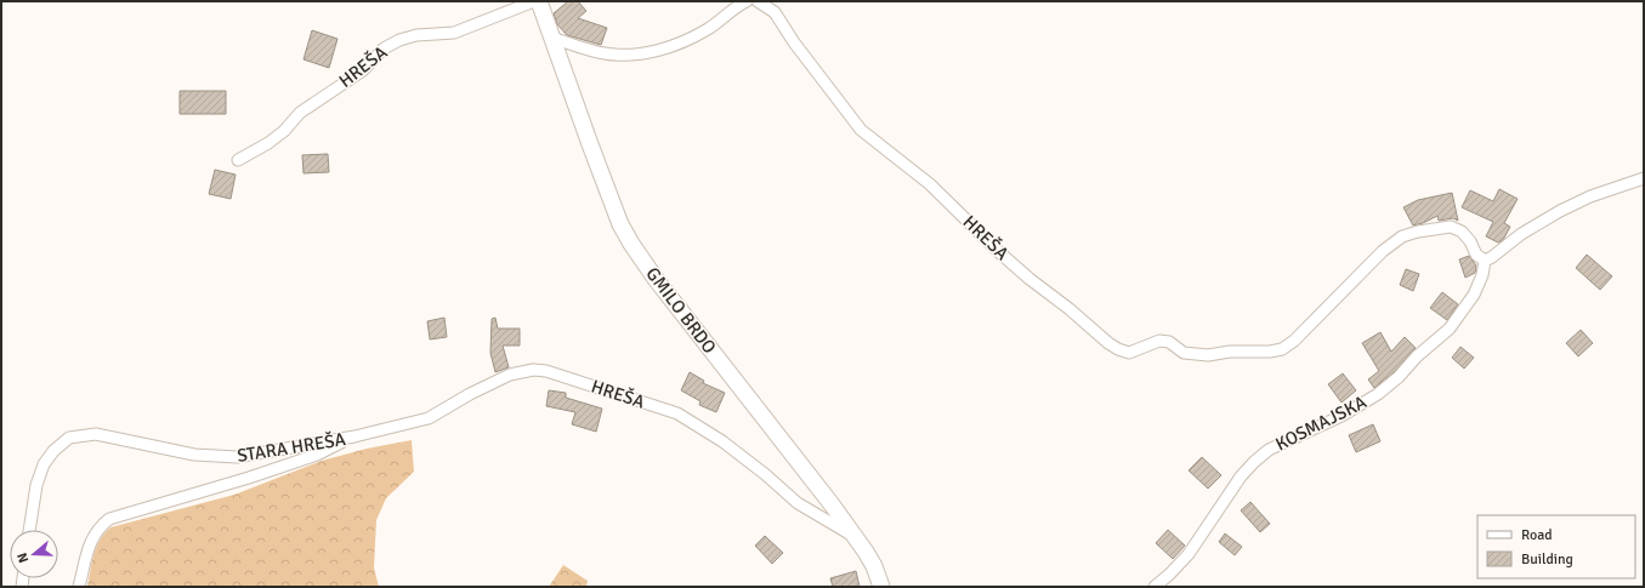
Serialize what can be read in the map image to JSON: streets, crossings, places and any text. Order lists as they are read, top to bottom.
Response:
{
  "streets": {
    "main road": ["GMILO BRDO"],
    "street": ["HREŠA", "KOSMAJSKA", "STARA HREŠA"]
  },
  "crossings": [
    ["HREŠA", "GMILO BRDO"],
    ["HREŠA", "KOSMAJSKA"],
    ["HREŠA", "STARA HREŠA"]
  ],
  "legend": ["Road", "Building"],
  "north": "left"
}
